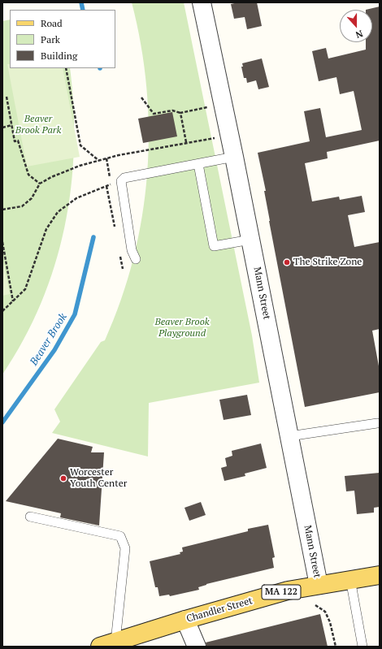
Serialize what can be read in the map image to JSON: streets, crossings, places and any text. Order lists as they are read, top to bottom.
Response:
{
  "streets": {
    "main road": ["MA 122", "Chandler Street"],
    "street": ["Mann Street"]
  },
  "crossings": [
    ["Mann Street", "Chandler Street"]
  ],
  "water": ["Beaver Brook"],
  "parks": ["Beaver Brook Park", "Beaver Brook Playground"],
  "places": ["The Strike Zone", "Worcester Youth Center"],
  "legend": ["Road", "Park", "Building"],
  "north": "bottom"
}
